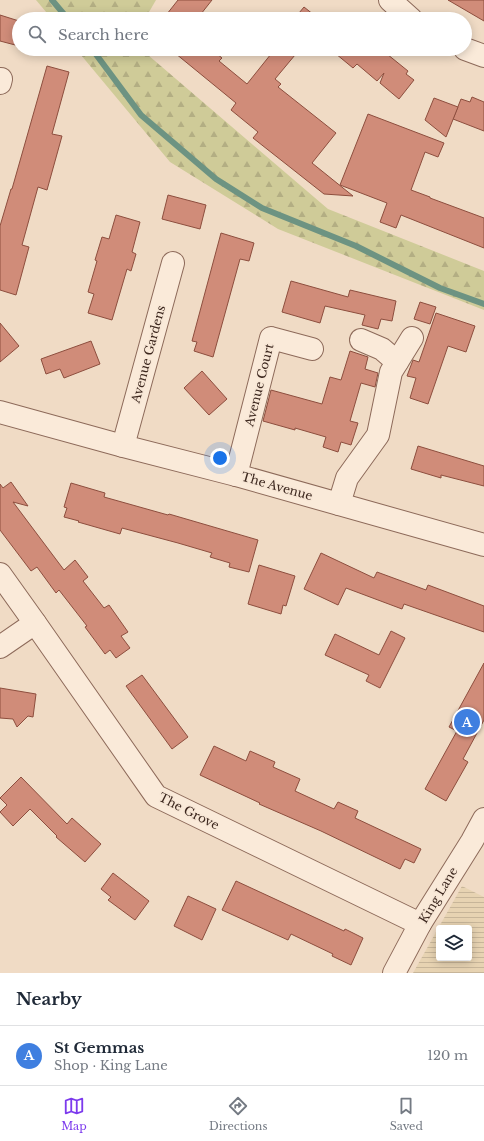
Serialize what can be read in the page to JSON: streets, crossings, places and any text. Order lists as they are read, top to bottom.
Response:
{
  "streets": {
    "street": [
      "Avenue Gardens",
      "Avenue Court",
      "The Avenue",
      "The Grove",
      "King Lane"
    ]
  },
  "crossings": [
    ["Avenue Gardens", "The Avenue"],
    ["Avenue Court", "The Avenue"],
    ["The Grove", "King Lane"]
  ],
  "page": {
    "search": "Search here",
    "pins": "A",
    "heading": "Nearby",
    "list": [
      {
        "mark": "A",
        "name": "St Gemmas",
        "note": "Shop · King Lane",
        "value": "120 m"
      }
    ],
    "nav": ["Map", "Directions", "Saved"]
  }
}
